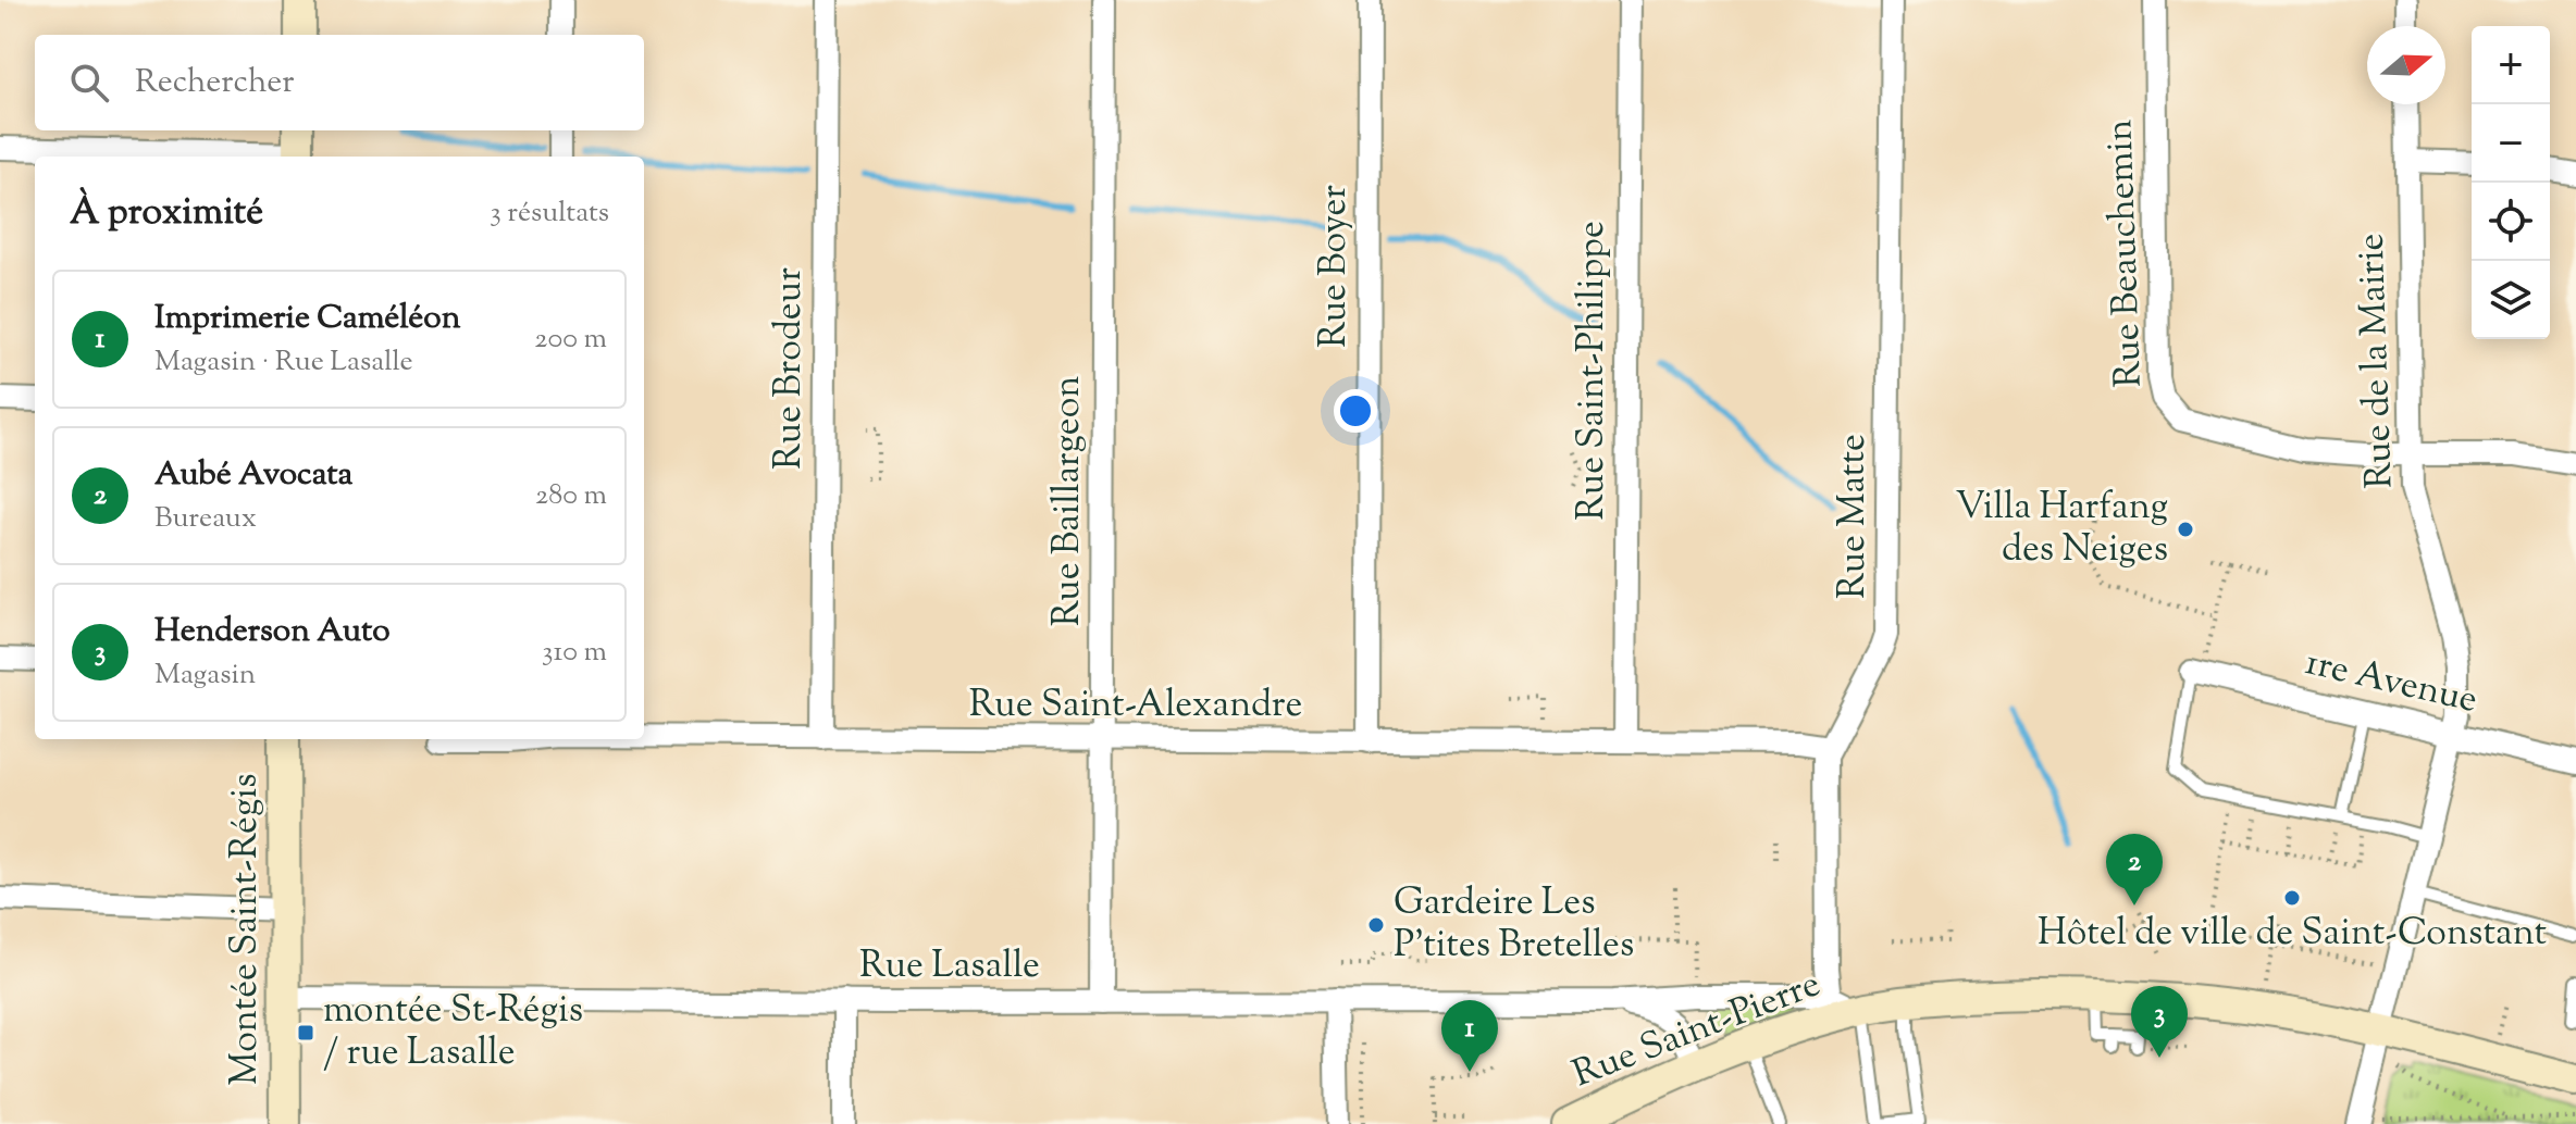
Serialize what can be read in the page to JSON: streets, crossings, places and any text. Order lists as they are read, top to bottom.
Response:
{
  "streets": {
    "main road": ["Montée Saint-Régis", "Rue Saint-Pierre"],
    "street": [
      "Rue Beauchemin",
      "Rue Boyer",
      "Rue de la Mairie",
      "Rue Brodeur",
      "Rue Saint-Philippe",
      "Rue Baillargeon",
      "Rue Matte",
      "1re Avenue",
      "Rue Saint-Alexandre",
      "Rue Lasalle"
    ]
  },
  "crossings": [
    ["Rue Beauchemin", "Rue de la Mairie"],
    ["Rue Boyer", "Rue Saint-Alexandre"],
    ["Rue de la Mairie", "1re Avenue"],
    ["Rue de la Mairie", "Rue Saint-Pierre"],
    ["Rue Brodeur", "Rue Saint-Alexandre"],
    ["Rue Saint-Philippe", "Rue Saint-Alexandre"],
    ["Rue Baillargeon", "Rue Saint-Alexandre"],
    ["Rue Baillargeon", "Rue Lasalle"],
    ["Rue Matte", "Rue Saint-Alexandre"],
    ["Rue Matte", "Rue Lasalle"],
    ["Rue Matte", "Rue Saint-Pierre"],
    ["Montée Saint-Régis", "Rue Lasalle"],
    ["Rue Lasalle", "Rue Saint-Pierre"]
  ],
  "places": {
    "other": ["Villa Harfang des Neiges", "Hôtel de ville de Saint-Constant", "Gardeire Les P'tites Bretelles"],
    "transit": ["montée St-Régis / rue Lasalle"]
  },
  "north": "right",
  "page": {
    "map_buttons": ["+", "−"],
    "search": "Rechercher",
    "heading": ["À proximité", "3 résultats"],
    "list": [
      {
        "mark": "1",
        "name": "Imprimerie Caméléon",
        "note": "Magasin · Rue Lasalle",
        "value": "200 m"
      },
      {
        "mark": "2",
        "name": "Aubé Avocata",
        "note": "Bureaux",
        "value": "280 m"
      },
      {
        "mark": "3",
        "name": "Henderson Auto",
        "note": "Magasin",
        "value": "310 m"
      }
    ],
    "pins": ["2", "3", "1"]
  }
}
